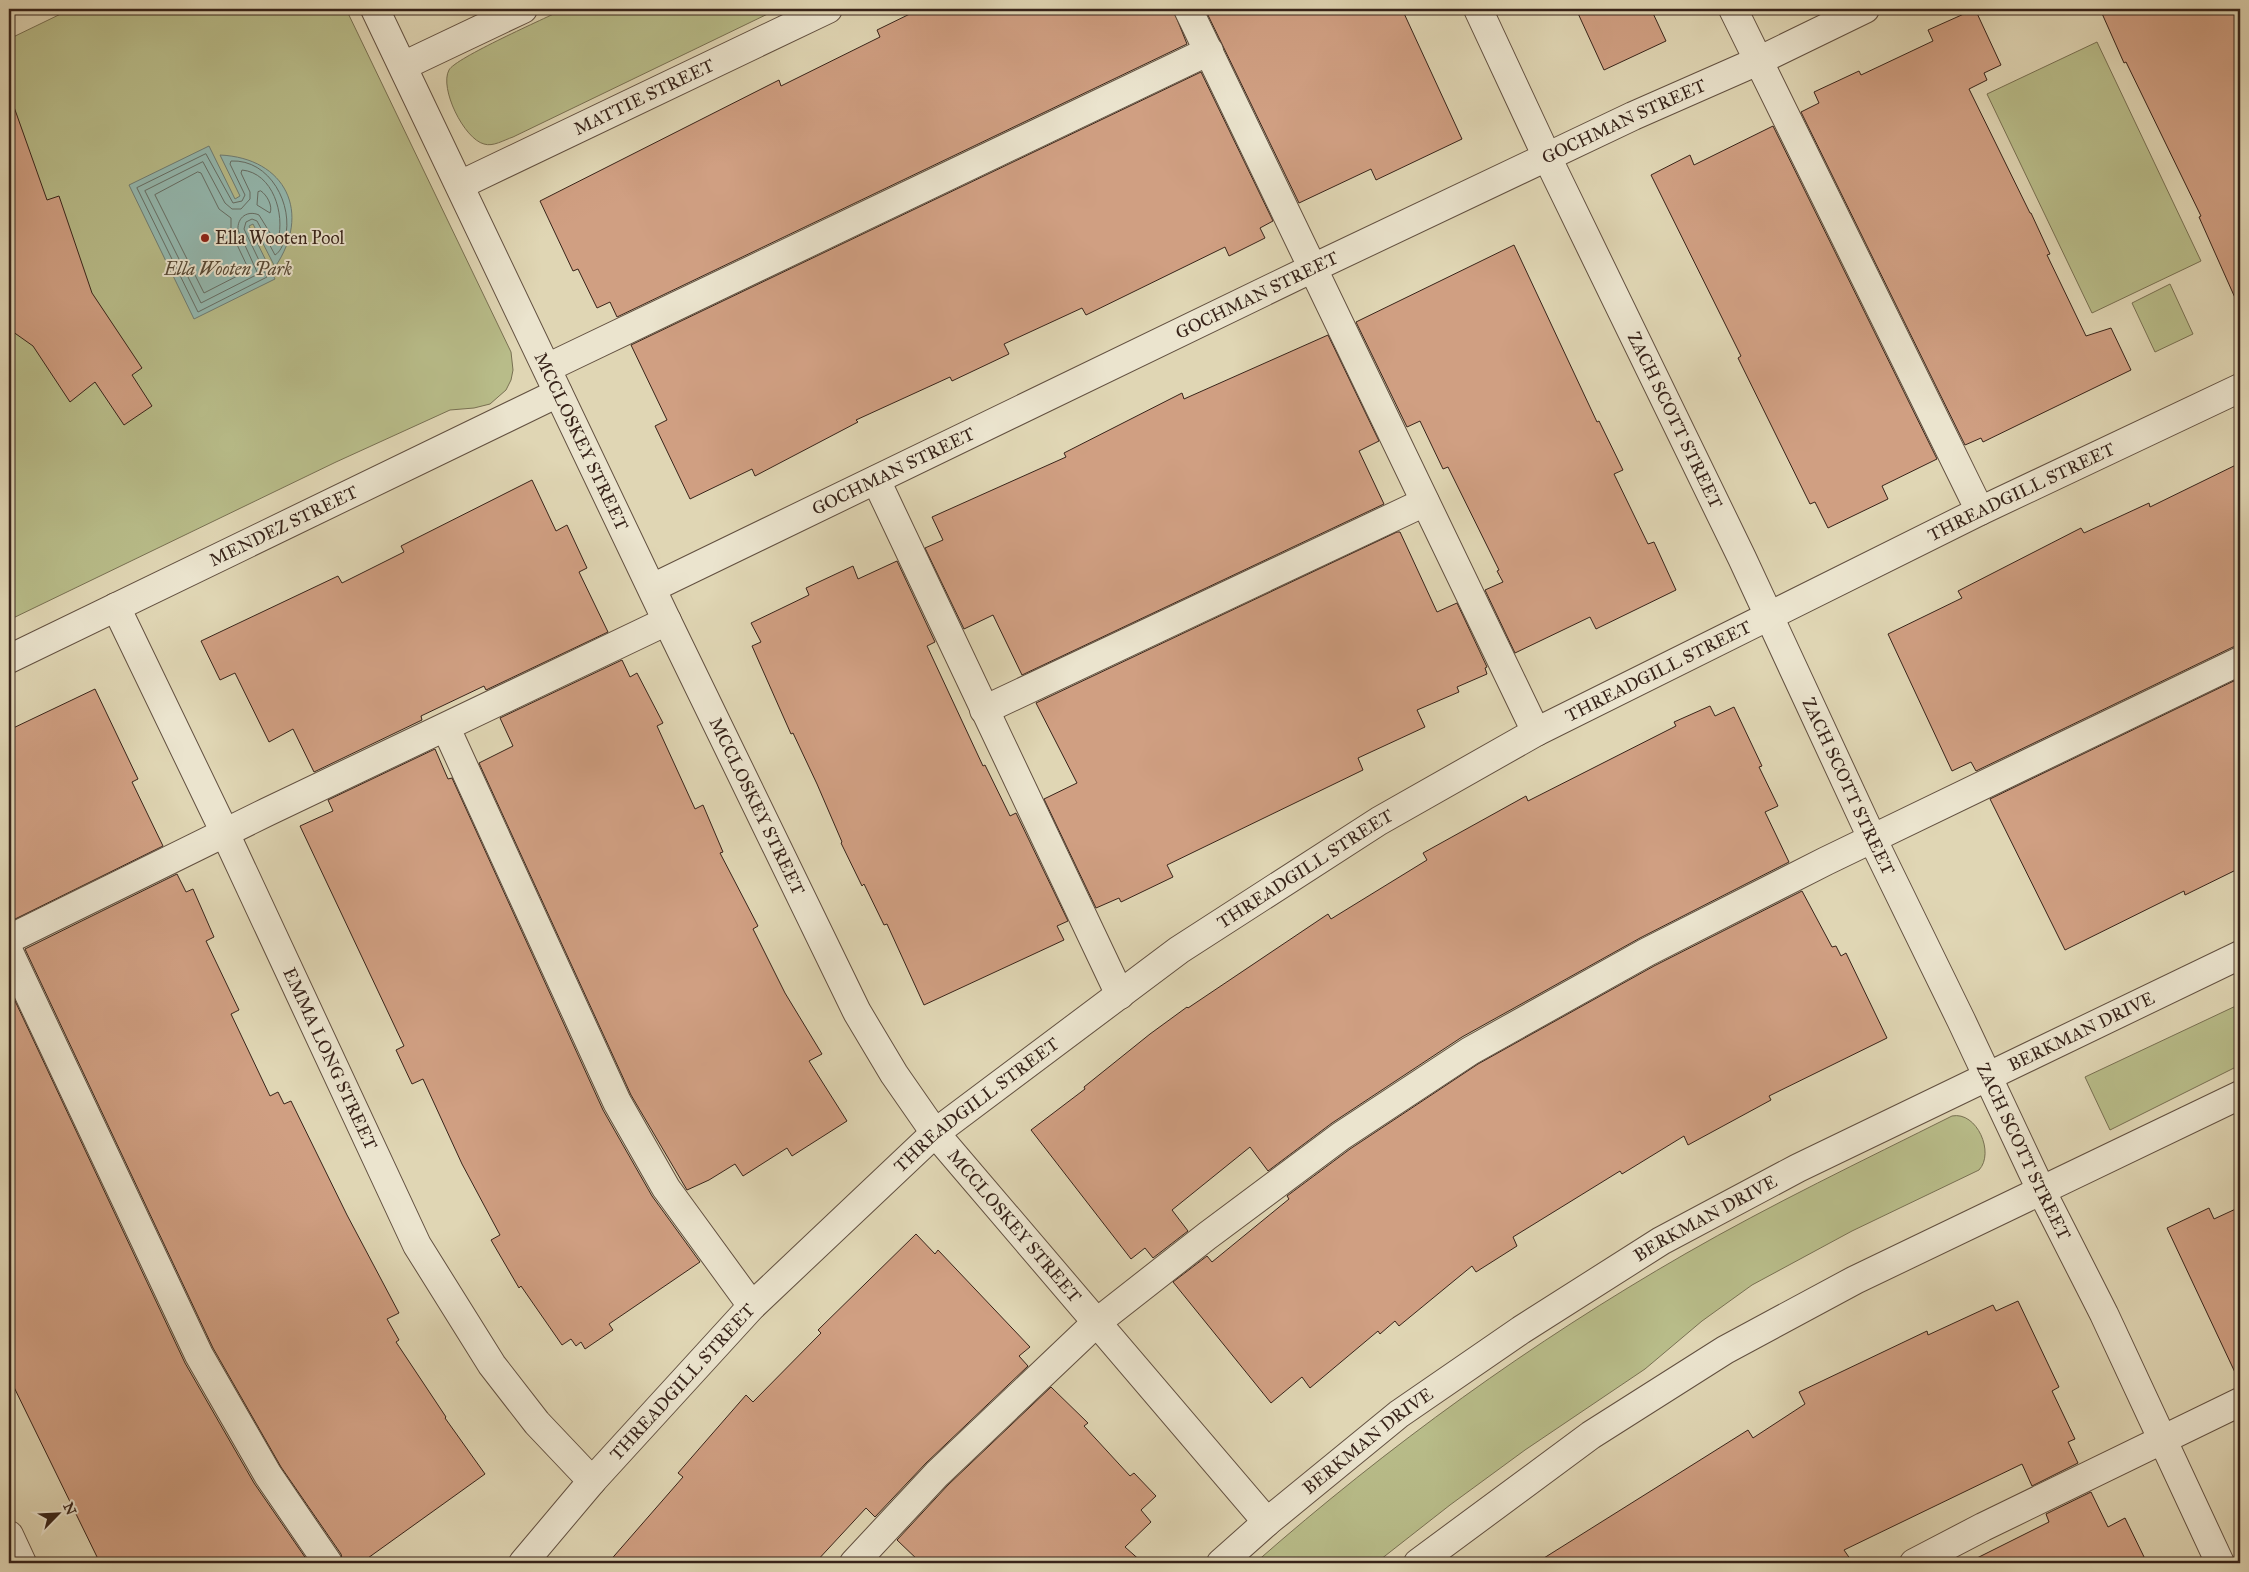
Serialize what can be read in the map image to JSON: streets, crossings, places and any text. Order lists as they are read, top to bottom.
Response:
{
  "streets": {
    "street": [
      "MATTIE STREET",
      "GOCHMAN STREET",
      "ZACH SCOTT STREET",
      "MCCLOSKEY STREET",
      "THREADGILL STREET",
      "MENDEZ STREET",
      "BERKMAN DRIVE",
      "EMMA LONG STREET"
    ]
  },
  "crossings": [
    ["MATTIE STREET", "MCCLOSKEY STREET"],
    ["GOCHMAN STREET", "ZACH SCOTT STREET"],
    ["GOCHMAN STREET", "MCCLOSKEY STREET"],
    ["ZACH SCOTT STREET", "THREADGILL STREET"],
    ["ZACH SCOTT STREET", "BERKMAN DRIVE"],
    ["MCCLOSKEY STREET", "THREADGILL STREET"],
    ["MCCLOSKEY STREET", "MENDEZ STREET"],
    ["MCCLOSKEY STREET", "BERKMAN DRIVE"],
    ["THREADGILL STREET", "EMMA LONG STREET"],
    ["MENDEZ STREET", "EMMA LONG STREET"]
  ],
  "parks": ["Ella Wooten Park"],
  "places": ["Ella Wooten Pool"],
  "north": "top right"
}
